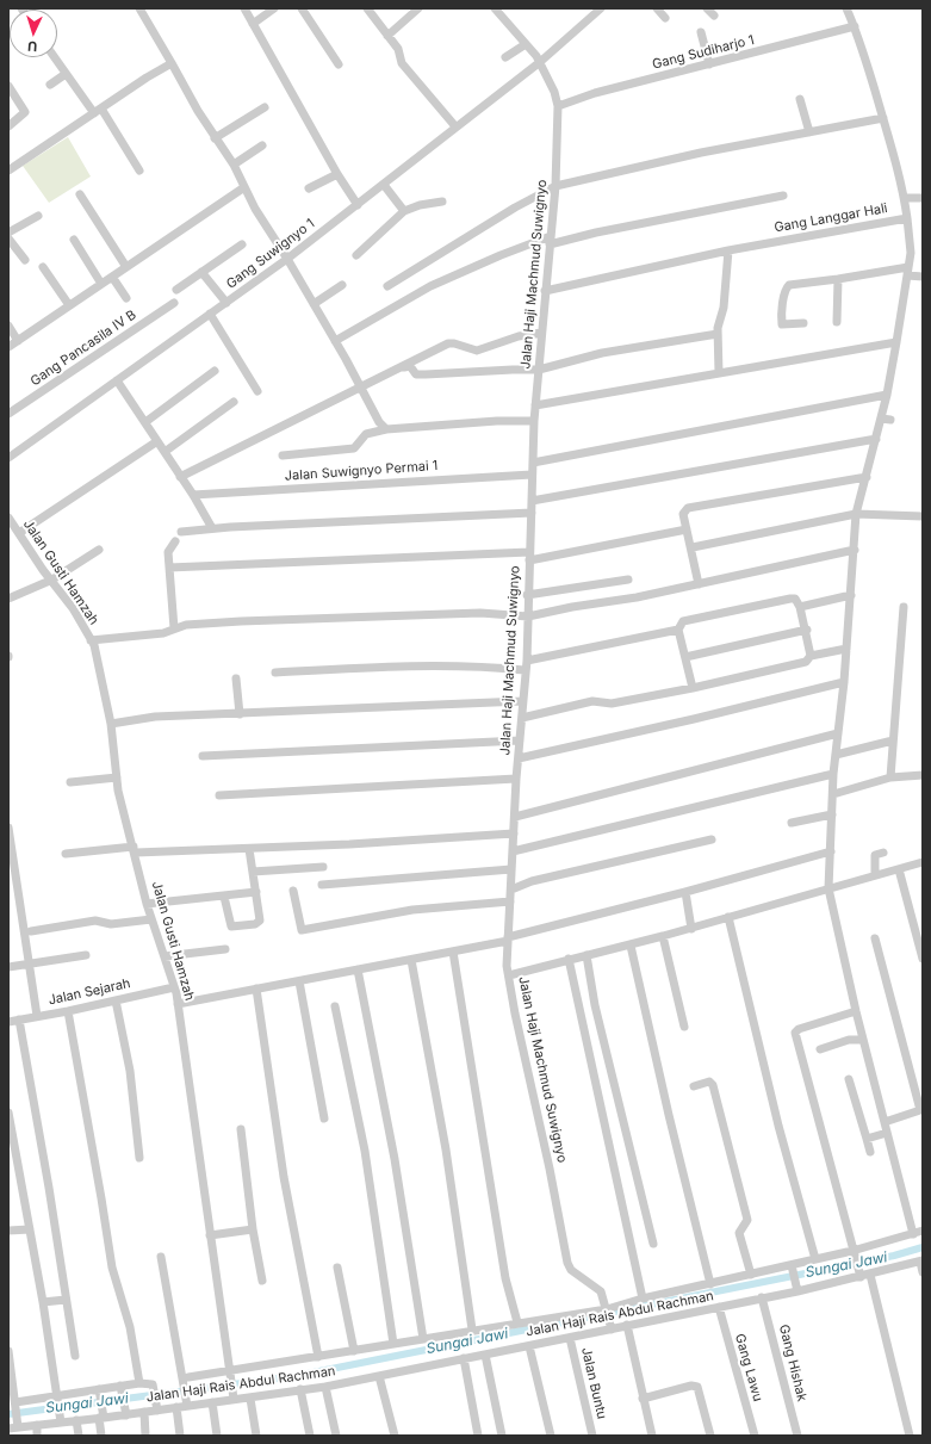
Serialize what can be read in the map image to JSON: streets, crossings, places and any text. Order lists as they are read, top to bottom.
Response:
{
  "streets": {
    "street": [
      "Gang Sudiharjo 1",
      "Gang Langgar Hali",
      "Gang Suwignyo 1",
      "Jalan Haji Machmud Suwignyo",
      "Gang Pancasila IV B",
      "Jalan Suwignyo Permai 1",
      "Jalan Gusti Hamzah",
      "Jalan Sejarah",
      "Jalan Haji Rais Abdul Rachman",
      "Gang Hishak",
      "Gang Lawu",
      "Jalan Buntu"
    ]
  },
  "crossings": [
    ["Gang Sudiharjo 1", "Gang Langgar Hali"],
    ["Gang Sudiharjo 1", "Jalan Haji Machmud Suwignyo"],
    ["Gang Langgar Hali", "Jalan Haji Machmud Suwignyo"],
    ["Gang Suwignyo 1", "Jalan Haji Machmud Suwignyo"],
    ["Jalan Haji Machmud Suwignyo", "Jalan Suwignyo Permai 1"],
    ["Jalan Haji Machmud Suwignyo", "Jalan Haji Rais Abdul Rachman"],
    ["Jalan Gusti Hamzah", "Jalan Sejarah"],
    ["Jalan Gusti Hamzah", "Jalan Haji Rais Abdul Rachman"],
    ["Jalan Haji Rais Abdul Rachman", "Gang Hishak"],
    ["Jalan Haji Rais Abdul Rachman", "Gang Lawu"],
    ["Jalan Haji Rais Abdul Rachman", "Jalan Buntu"]
  ],
  "water": ["Sungai Jawi"],
  "north": "bottom"
}
